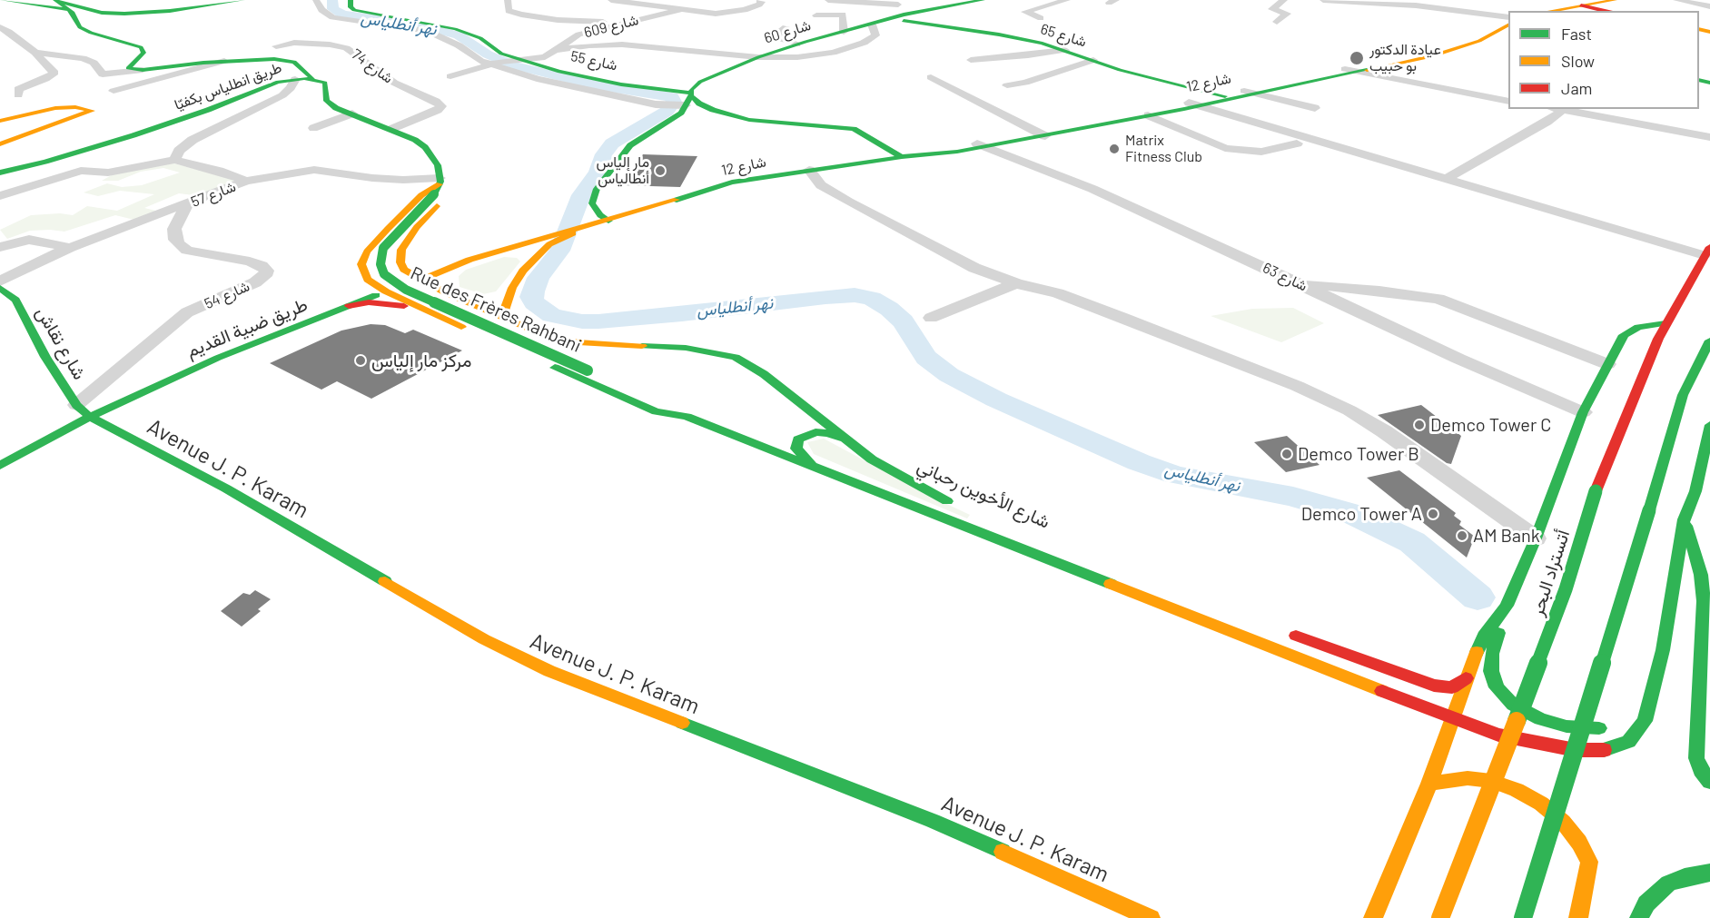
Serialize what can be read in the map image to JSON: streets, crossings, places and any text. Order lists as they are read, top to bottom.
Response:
{
  "streets": {
    "main road": [
      "شارع 60",
      "شارع 65",
      "شارع 55",
      "شارع 12",
      "طريق انطلياس بكفيّا",
      "Rue des Frères Rahbani",
      "طريق ضبية القديم",
      "شارع نقاش",
      "Avenue J. P. Karam",
      "شارع الأخوين رحباني",
      "أتستراد البحر"
    ],
    "street": [
      "شارع 609",
      "شارع 74",
      "شارع 57",
      "شارع 63",
      "شارع 54"
    ]
  },
  "crossings": [
    ["شارع 609", "شارع 55"],
    ["شارع 60", "شارع 65"],
    ["شارع 60", "شارع 55"],
    ["شارع 65", "شارع 12"],
    ["شارع 12", "شارع 63"],
    ["شارع 12", "طريق ضبية القديم"],
    ["شارع 57", "شارع 54"],
    ["شارع 57", "Rue des Frères Rahbani"],
    ["شارع 57", "شارع نقاش"],
    ["شارع 54", "شارع نقاش"],
    ["Rue des Frères Rahbani", "طريق ضبية القديم"],
    ["Rue des Frères Rahbani", "شارع الأخوين رحباني"],
    ["طريق ضبية القديم", "شارع نقاش"],
    ["طريق ضبية القديم", "Avenue J. P. Karam"],
    ["شارع نقاش", "Avenue J. P. Karam"]
  ],
  "water": ["نهر أنطلياس"],
  "places": [
    "عيادة الدكتور بو حبيب",
    "Matrix Fitness Club",
    "مار إلياس أنطالياس",
    "مركز مار إلياس",
    "Demco Tower C",
    "Demco Tower B",
    "Demco Tower A",
    "AM Bank"
  ],
  "legend": ["Fast", "Slow", "Jam"]
}
